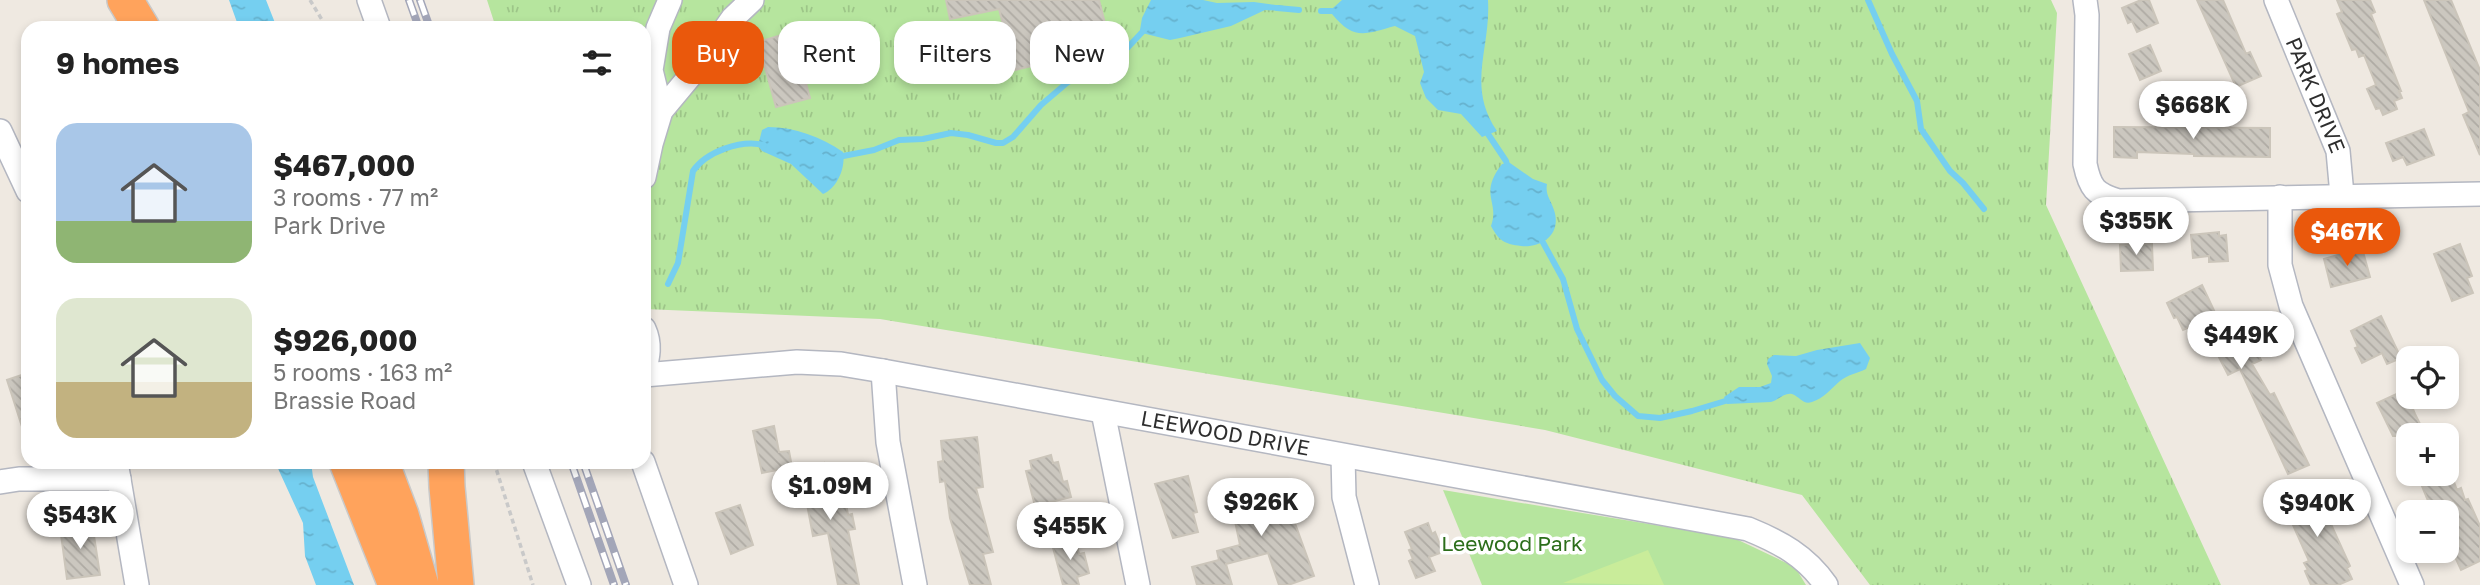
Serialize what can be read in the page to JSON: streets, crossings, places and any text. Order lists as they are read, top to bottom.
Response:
{
  "streets": {
    "street": ["PARK DRIVE", "LEEWOOD DRIVE"]
  },
  "parks": ["Leewood Park"],
  "page": {
    "chip": [
      "Buy",
      "Rent",
      "Filters",
      "New"
    ],
    "heading": "9 homes",
    "price": [
      "$668K",
      "$355K",
      "$467K",
      "$449K",
      "$1.09M",
      "$926K",
      "$940K",
      "$543K",
      "$455K"
    ],
    "list": [
      {
        "name": "$467,000",
        "note": "3 rooms · 77 m² · Park Drive"
      },
      {
        "name": "$926,000",
        "note": "5 rooms · 163 m² · Brassie Road"
      }
    ],
    "map_buttons": ["+", "−"]
  }
}
